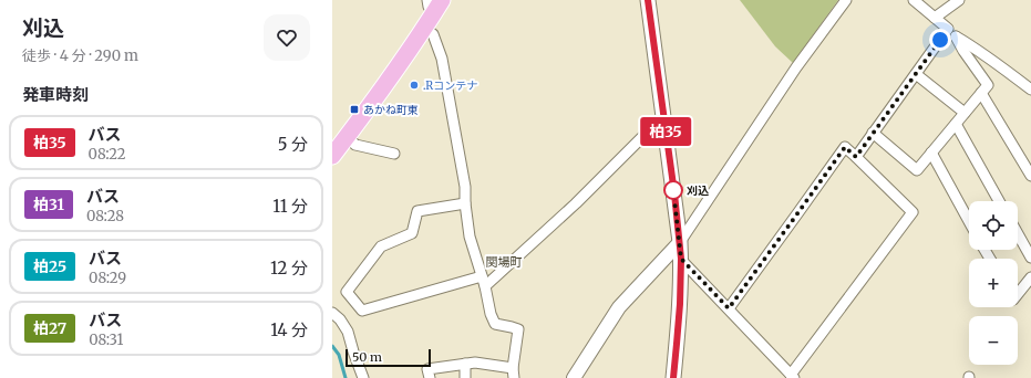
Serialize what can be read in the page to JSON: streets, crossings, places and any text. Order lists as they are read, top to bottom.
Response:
{
  "districts": ["関場町"],
  "places": {
    "other": [".Rコンテナ", "刈込"],
    "transit": ["あかね町東"]
  },
  "lines": ["bus line 柏35"],
  "scale_bar": "50 m",
  "page": {
    "heading": [
      ["刈込", "徒歩 · 4 分 · 290 m"],
      "発車時刻"
    ],
    "on_map": "柏35",
    "list": [
      {
        "mark": "柏35",
        "name": "バス",
        "note": "08:22",
        "value": "5 分"
      },
      {
        "mark": "柏31",
        "name": "バス",
        "note": "08:28",
        "value": "11 分"
      },
      {
        "mark": "柏25",
        "name": "バス",
        "note": "08:29",
        "value": "12 分"
      },
      {
        "mark": "柏27",
        "name": "バス",
        "note": "08:31",
        "value": "14 分"
      }
    ],
    "map_buttons": ["+", "−"],
    "scale": "50 m"
  }
}
